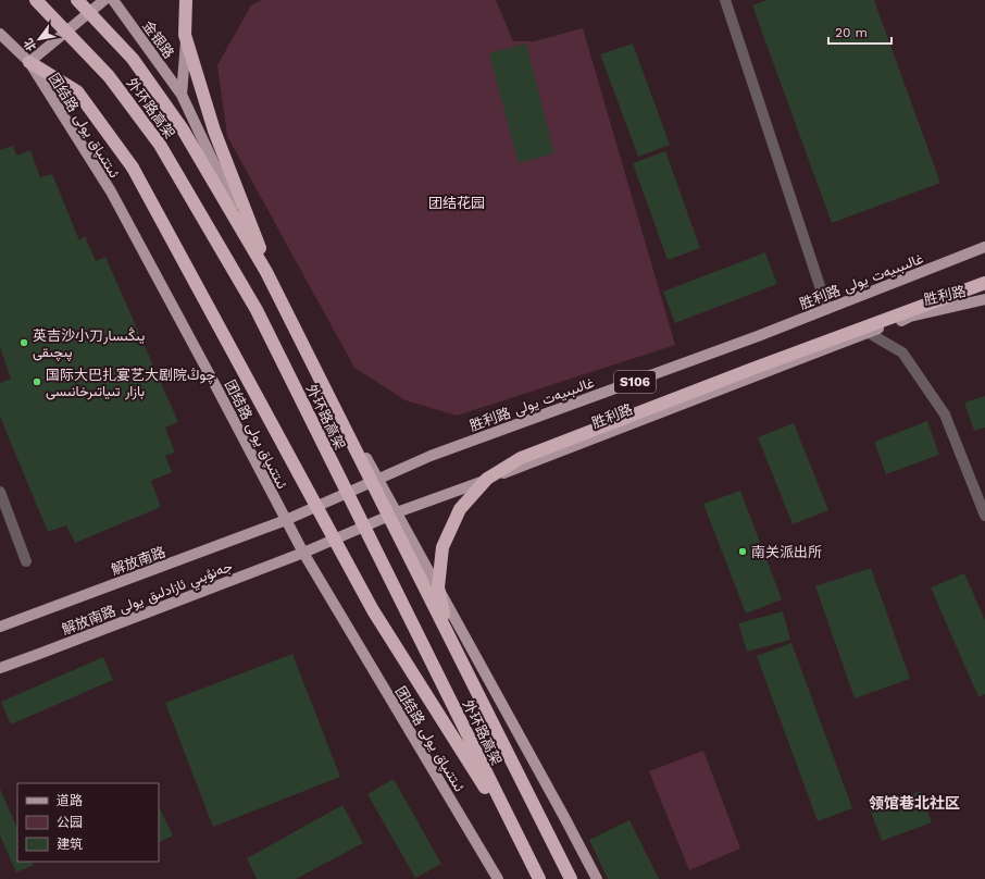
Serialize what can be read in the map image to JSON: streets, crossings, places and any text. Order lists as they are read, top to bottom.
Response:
{
  "streets": {
    "highway": ["外环路高架"],
    "main road": [
      "金银路",
      "团结路 ئىتتىپاق يولى",
      "胜利路 غالىبىيەت يولى",
      "胜利路",
      "S106",
      "解放南路",
      "解放南路 جەنۇبىي ئازادلىق يولى"
    ]
  },
  "crossings": [
    ["团结路 ئىتتىپاق يولى", "胜利路 غالىبىيەت يولى"],
    ["团结路 ئىتتىپاق يولى", "胜利路"],
    ["团结路 ئىتتىپاق يولى", "解放南路"],
    ["团结路 ئىتتىپاق يولى", "解放南路 جەنۇبىي ئازادلىق يولى"],
    ["胜利路 غالىبىيەت يولى", "解放南路"],
    ["胜利路", "解放南路 جەنۇبىي ئازادلىق يولى"]
  ],
  "districts": ["领馆巷北社区"],
  "parks": ["团结花园"],
  "places": ["英吉沙小刀يىڭىسار پىچىقى", "国际大巴扎宴艺大剧院چوڭ بازار تىياتىرخانىسى", "南关派出所"],
  "legend": ["道路", "公园", "建筑"],
  "scale_bar": "20 m",
  "north": "bottom left"
}
